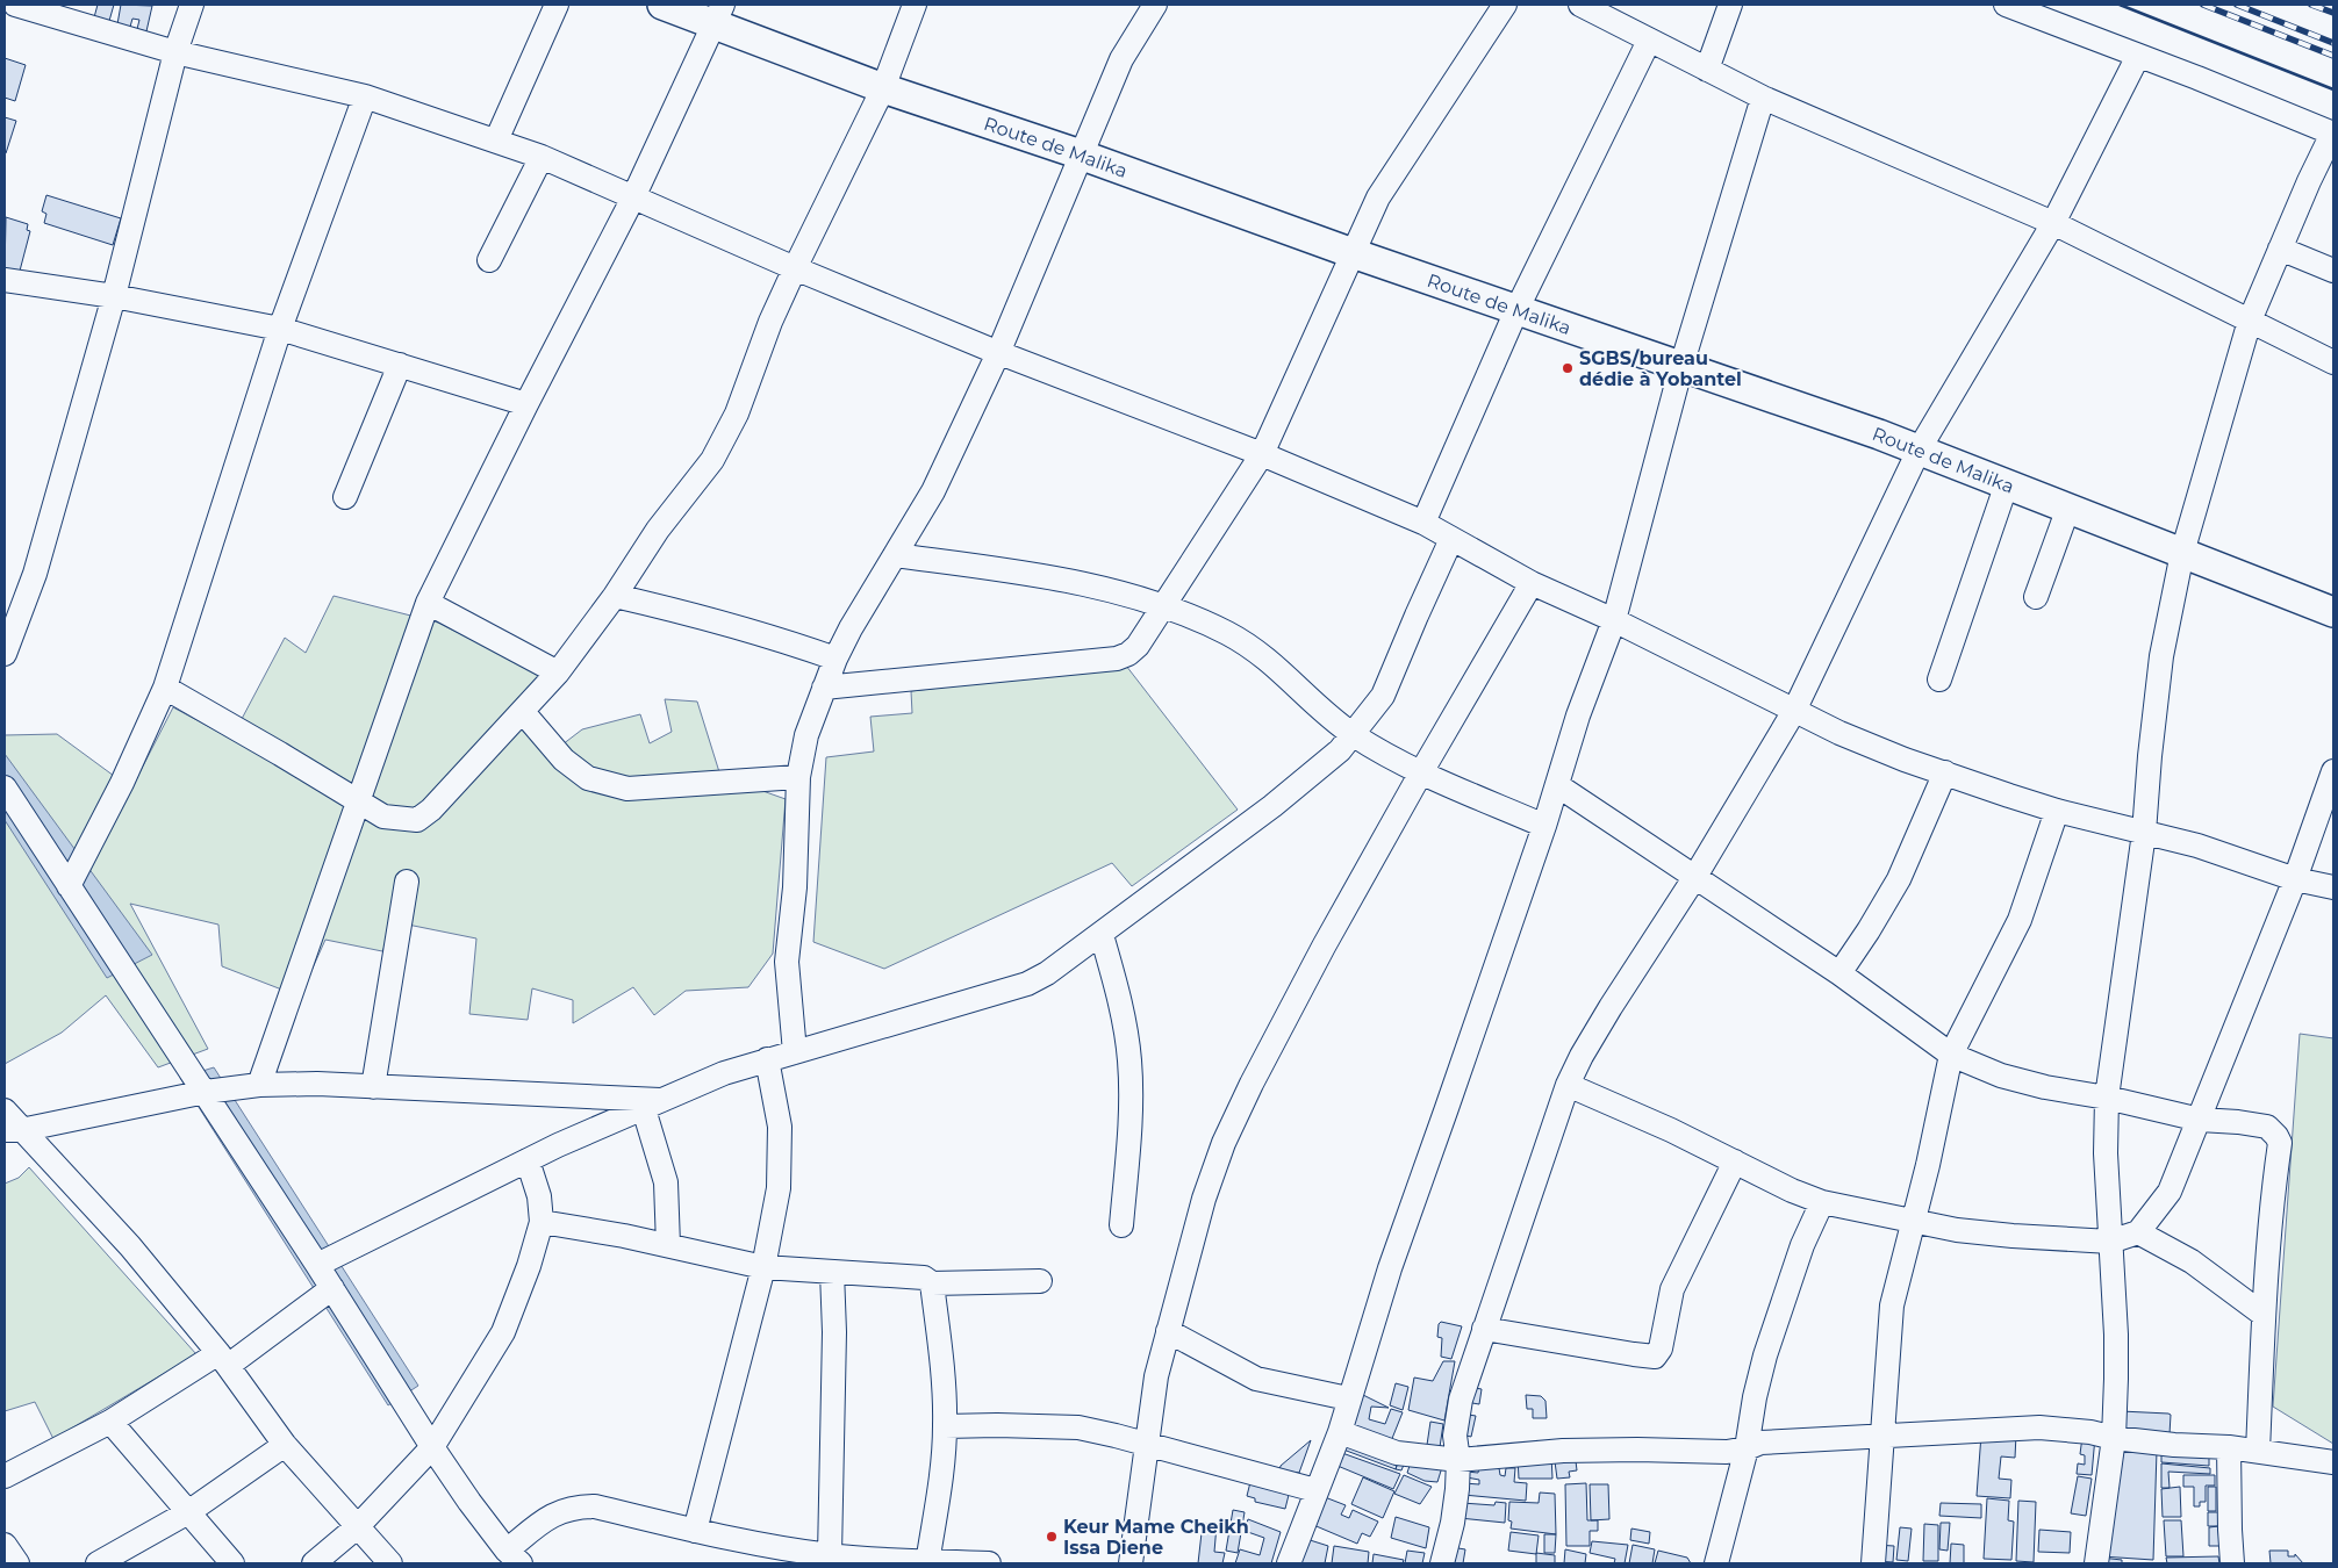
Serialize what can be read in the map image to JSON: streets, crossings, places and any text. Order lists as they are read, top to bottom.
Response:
{
  "streets": {
    "main road": ["Route de Malika"]
  },
  "places": ["SGBS/bureau dédie à Yobantel", "Keur Mame Cheikh Issa Diene"]
}
